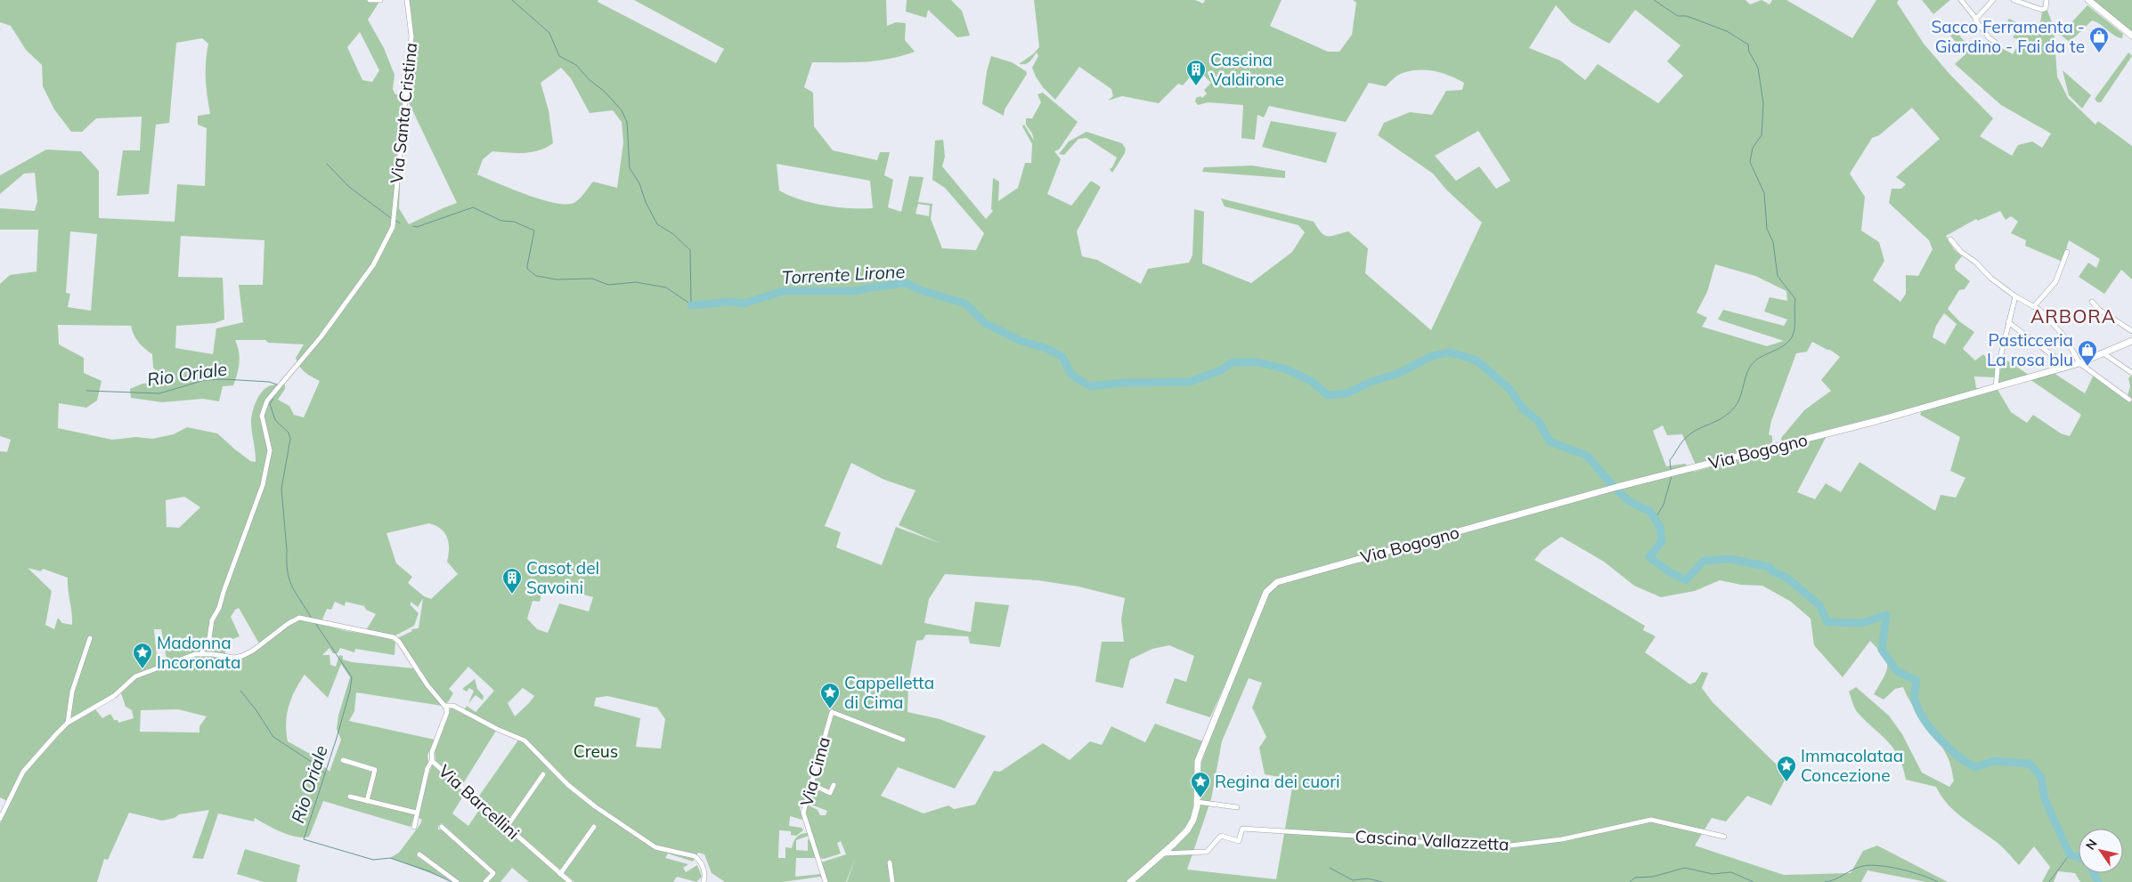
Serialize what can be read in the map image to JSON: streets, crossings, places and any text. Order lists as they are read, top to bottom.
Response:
{
  "streets": {
    "main road": ["Via Bogogno"],
    "street": [
      "Via Santa Cristina",
      "Via Cima",
      "Via Barcellini",
      "Cascina Vallazzetta"
    ]
  },
  "crossings": [
    ["Via Bogogno", "Cascina Vallazzetta"]
  ],
  "districts": ["ARBORA"],
  "water": ["Torrente Lirone", "Rio Oriale"],
  "parks": ["Creus"],
  "places": {
    "shop": ["Sacco Ferramenta - Giardino - Fai da te", "Pasticceria La rosa blu"],
    "building": ["Cascina Valdirone", "Casot del Savoini"],
    "place": [
      "Madonna Incoronata",
      "Cappelletta di Cima",
      "Immacolataa Concezione",
      "Regina dei cuori"
    ]
  },
  "north": "top left"
}
